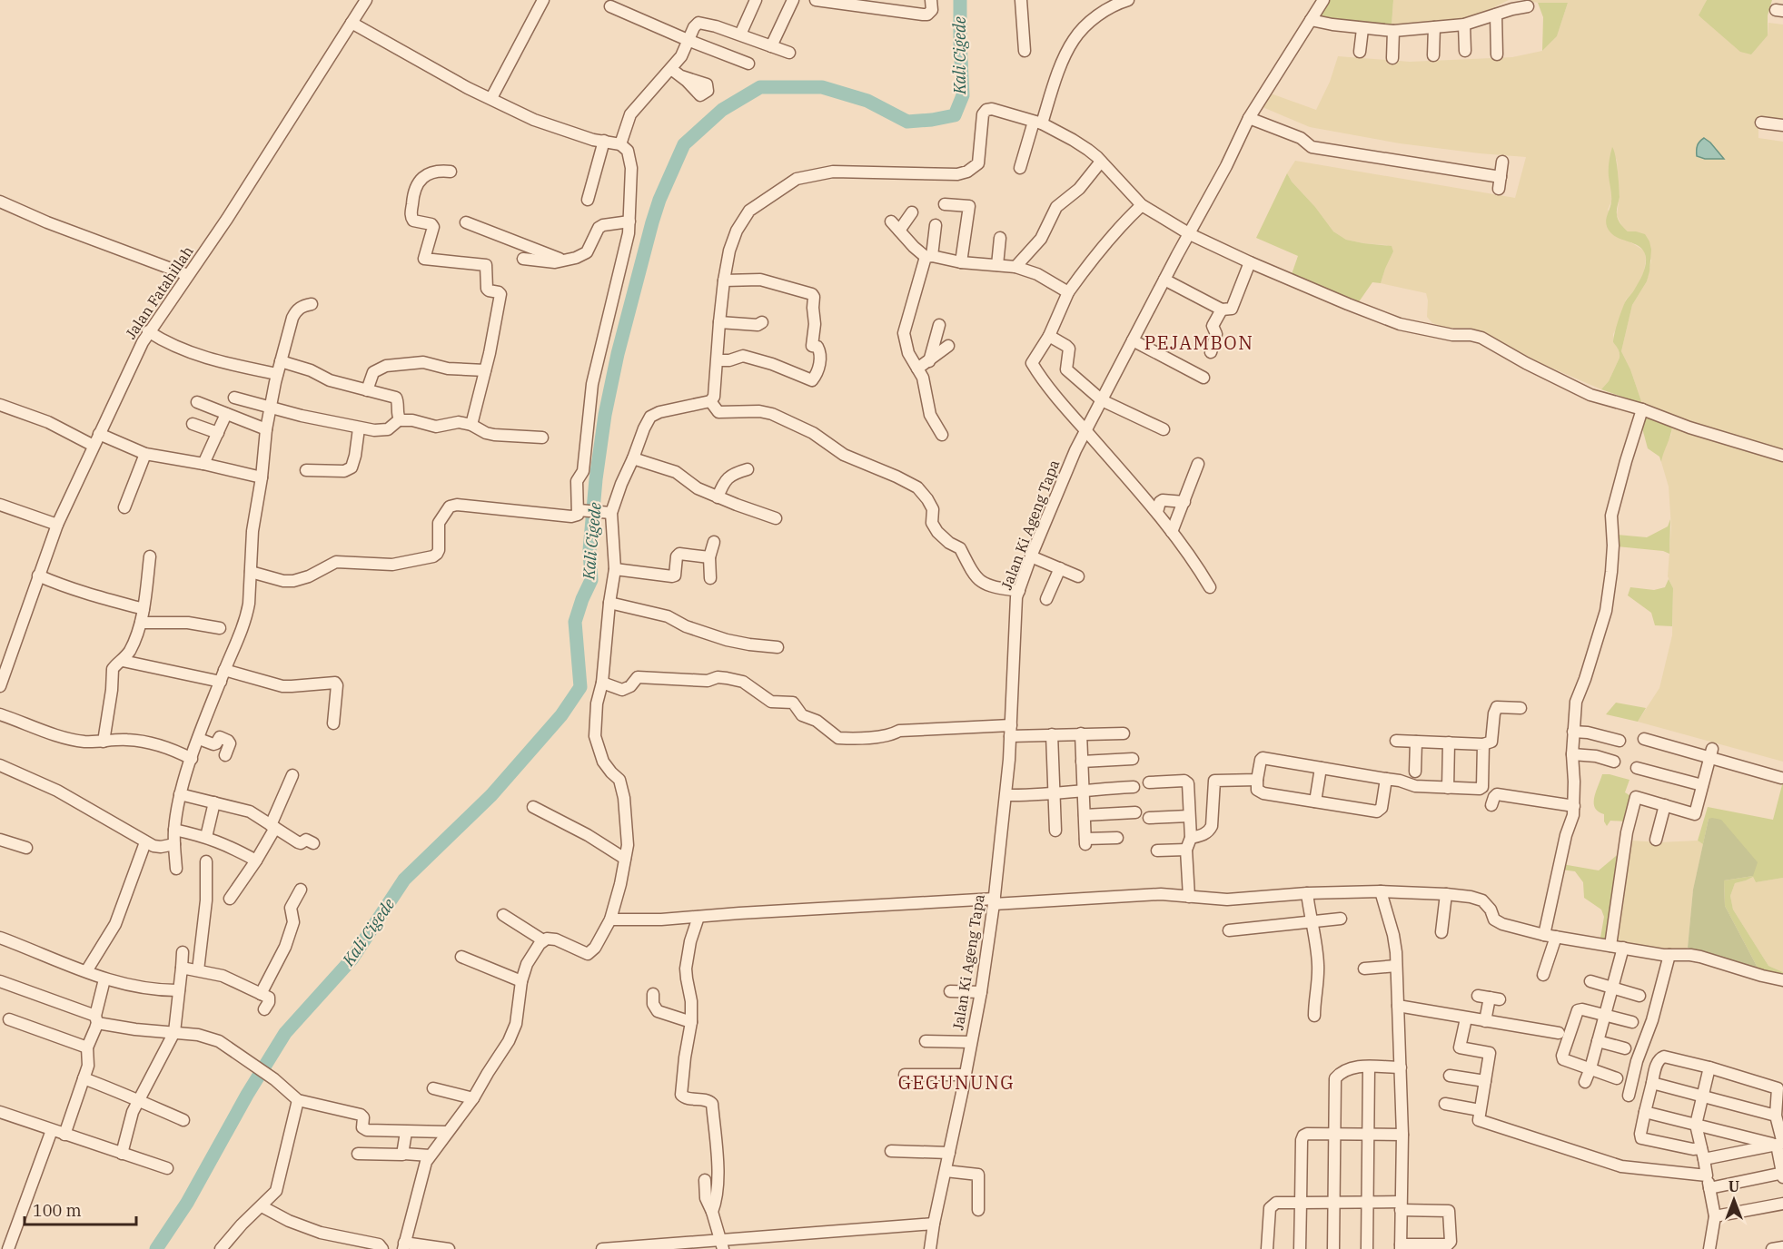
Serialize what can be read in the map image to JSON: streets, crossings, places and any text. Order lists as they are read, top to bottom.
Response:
{
  "streets": {
    "street": ["Jalan Fatahillah", "Jalan Ki Ageng Tapa"]
  },
  "districts": ["PEJAMBON", "GEGUNUNG"],
  "water": ["Kali Cigede"],
  "scale_bar": "100 m",
  "north": "top"
}
